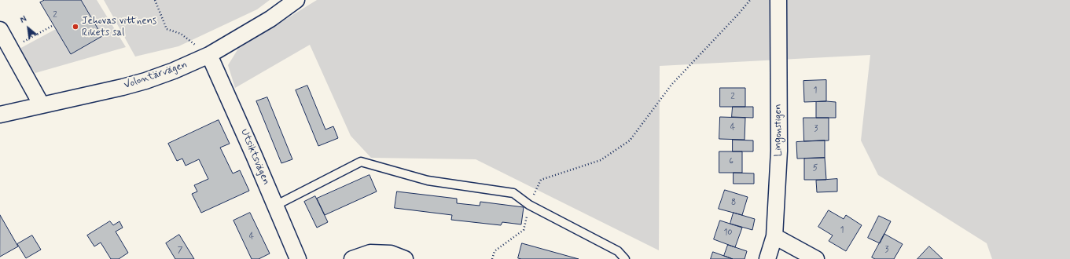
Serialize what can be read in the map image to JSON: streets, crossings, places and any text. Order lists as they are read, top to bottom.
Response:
{
  "streets": {
    "street": ["Volontärvägen", "Lingonstigen", "Utsiktsvägen"]
  },
  "crossings": [
    ["Volontärvägen", "Utsiktsvägen"]
  ],
  "places": ["Jehovas vittnens Rikets sal"],
  "house_numbers": [
    "2",
    "1",
    "2",
    "4",
    "3",
    "6",
    "5",
    "8",
    "1",
    "10",
    "4",
    "3",
    "7"
  ],
  "north": "top left"
}
